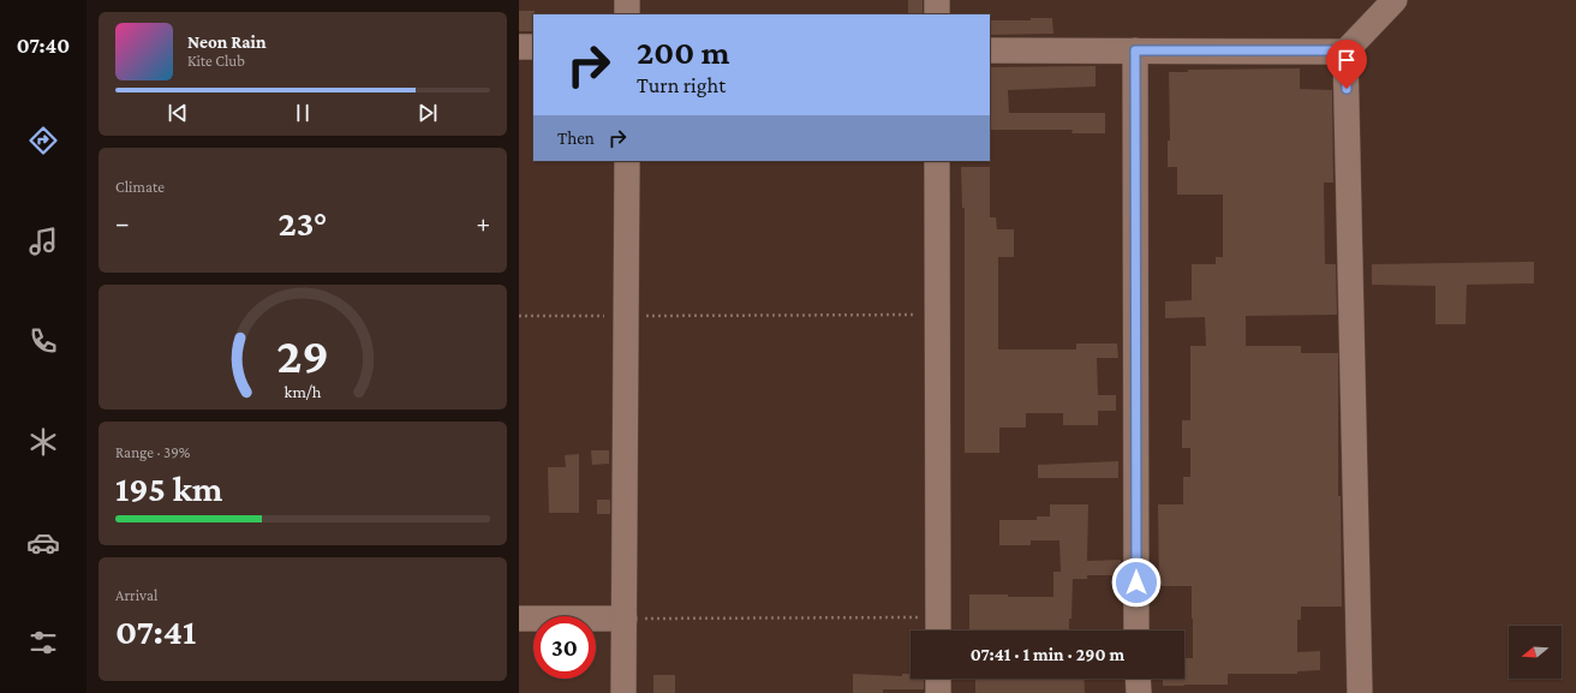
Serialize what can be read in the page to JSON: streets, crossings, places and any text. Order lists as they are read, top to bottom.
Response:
{
  "north": "left",
  "page": {
    "tabs": "07:40",
    "turn": ["200 m", "Turn right"],
    "song": ["Neon Rain", "Kite Club"],
    "then": "Then",
    "tile": [
      "Climate",
      ["Range · 39%", "195 km"],
      ["Arrival", "07:41"]
    ],
    "heat": ["−", "23°", "+"],
    "limit": "30",
    "trip": "07:41 · 1 min · 290 m",
    "gauge": ["29", "km/h"]
  }
}
